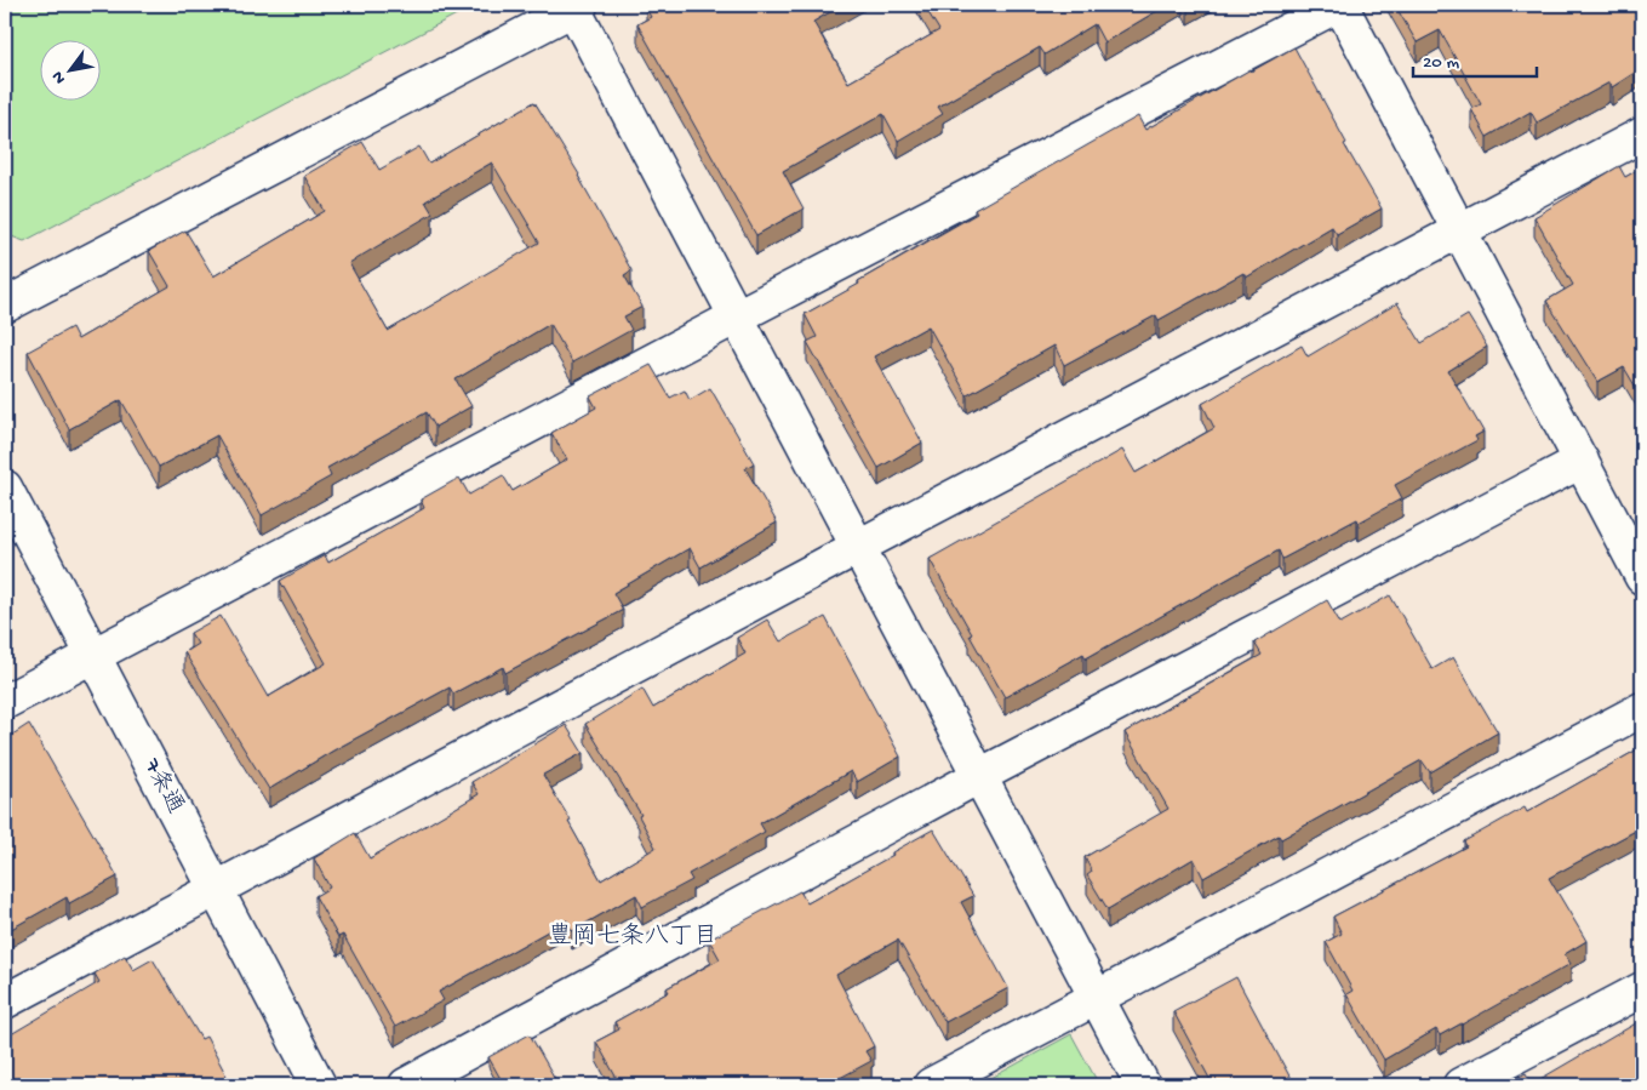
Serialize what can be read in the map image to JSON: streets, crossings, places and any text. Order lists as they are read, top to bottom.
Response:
{
  "streets": {
    "street": ["7条通"]
  },
  "districts": ["豊岡七条八丁目"],
  "scale_bar": "20 m",
  "north": "bottom left"
}
